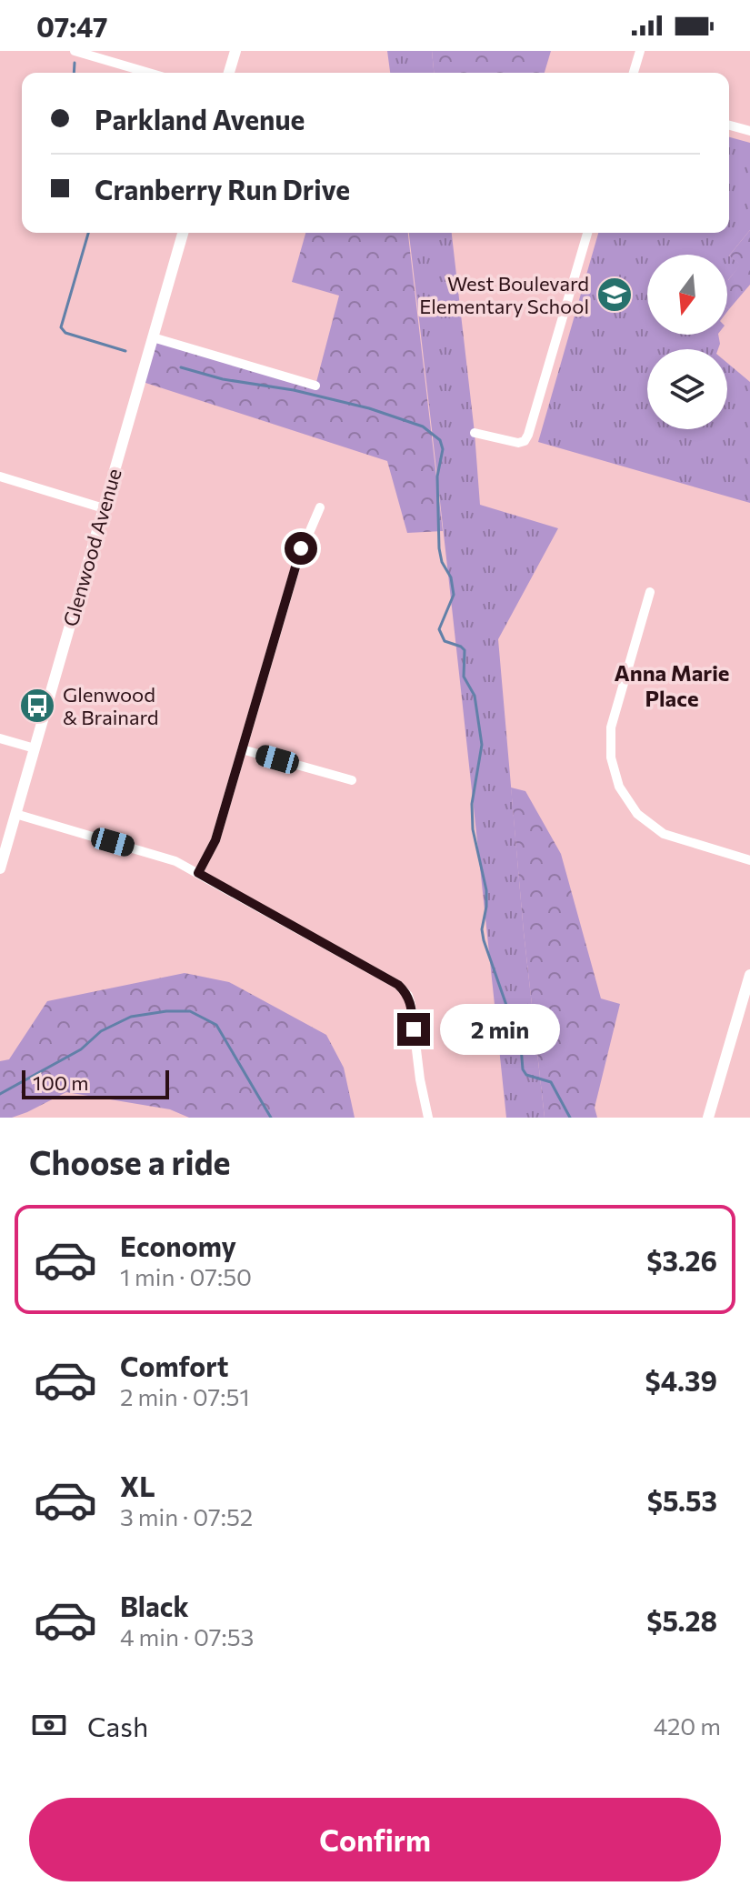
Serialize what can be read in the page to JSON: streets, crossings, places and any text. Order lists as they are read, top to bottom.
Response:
{
  "streets": {
    "street": ["Glenwood Avenue"]
  },
  "districts": ["Anna Marie Place"],
  "places": {
    "school or university": ["West Boulevard Elementary School"],
    "bus stop": ["Glenwood & Brainard"]
  },
  "scale_bar": "100 m",
  "north": "bottom",
  "page": {
    "status": "07:47",
    "banner": ["Parkland Avenue", "Cranberry Run Drive"],
    "bubble": "2 min",
    "scale": "100 m",
    "heading": "Choose a ride",
    "list": [
      {
        "name": "Economy",
        "note": "1 min · 07:50",
        "value": "$3.26"
      },
      {
        "name": "Comfort",
        "note": "2 min · 07:51",
        "value": "$4.39"
      },
      {
        "name": "XL",
        "note": "3 min · 07:52",
        "value": "$5.53"
      },
      {
        "name": "Black",
        "note": "4 min · 07:53",
        "value": "$5.28"
      }
    ],
    "pay": ["Cash", "420 m"],
    "buttons": "Confirm"
  }
}
